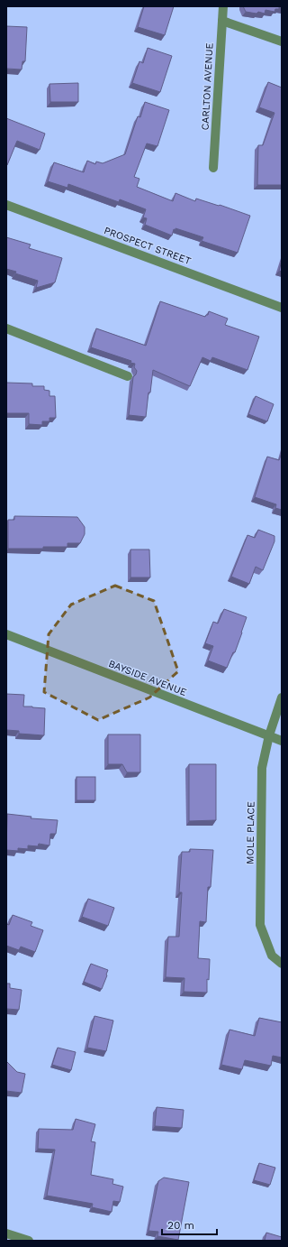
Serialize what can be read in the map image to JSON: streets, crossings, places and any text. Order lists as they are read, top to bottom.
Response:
{
  "streets": {
    "street": [
      "CARLTON AVENUE",
      "PROSPECT STREET",
      "BAYSIDE AVENUE",
      "MOLE PLACE"
    ]
  },
  "crossings": [
    ["BAYSIDE AVENUE", "MOLE PLACE"]
  ],
  "scale_bar": "20 m"
}
